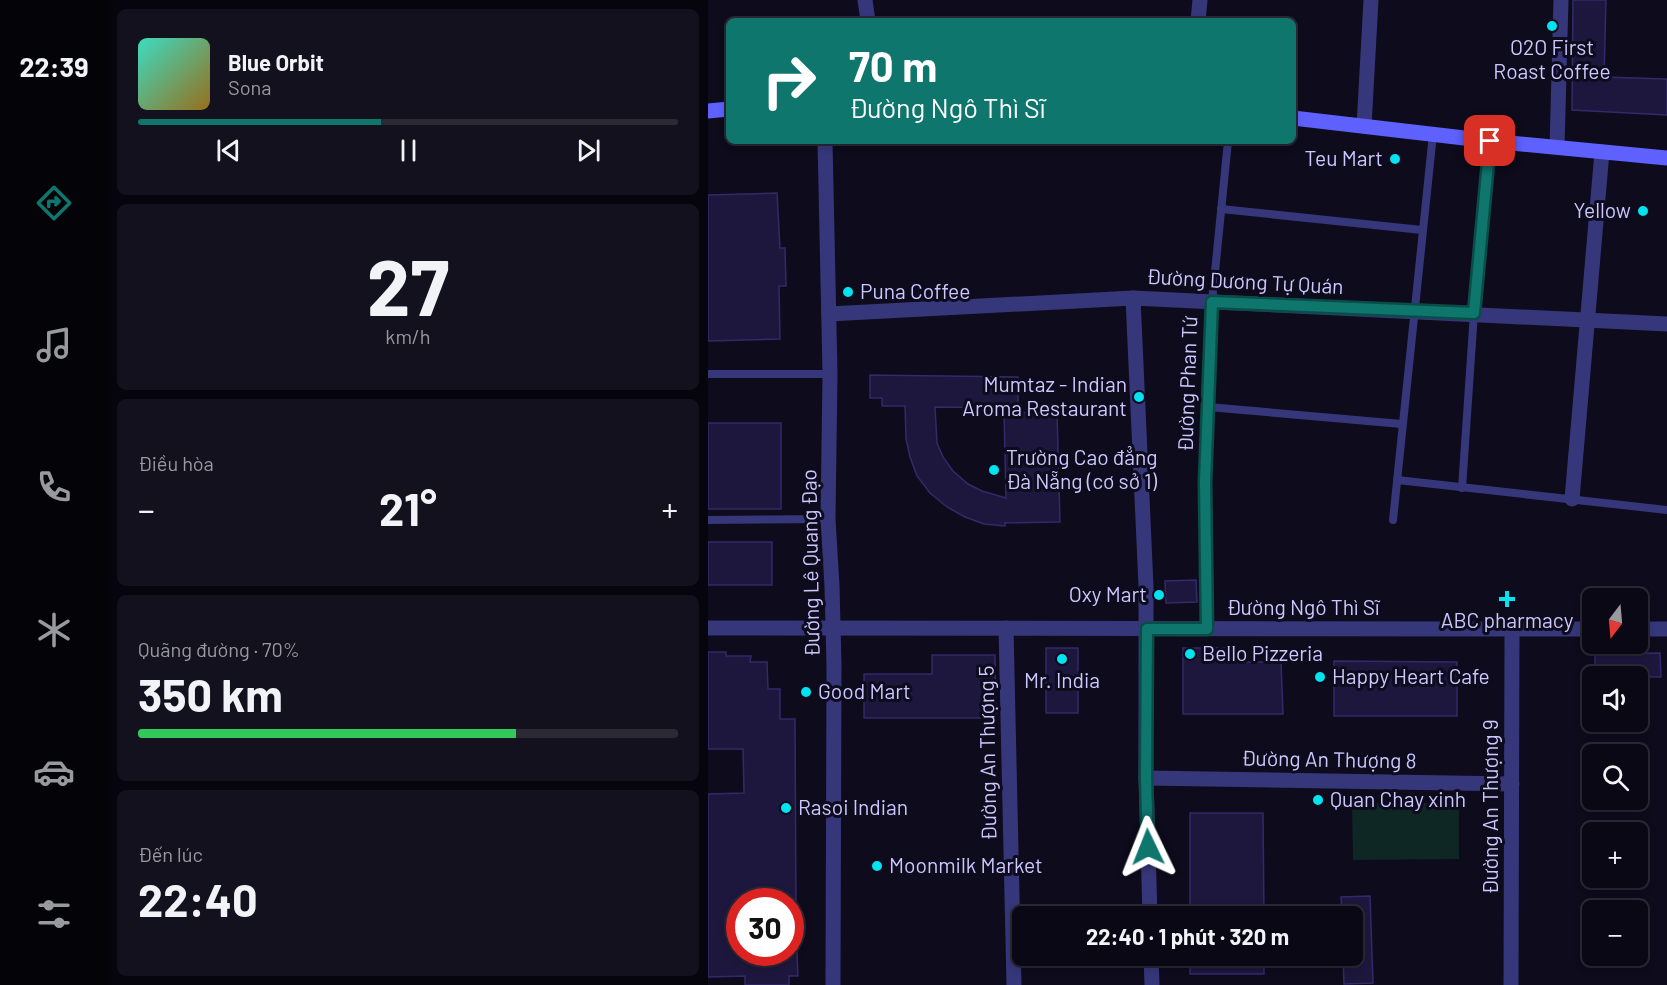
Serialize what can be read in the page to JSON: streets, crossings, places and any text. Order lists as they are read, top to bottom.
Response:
{
  "streets": {
    "street": [
      "Đường Dương Tự Quán",
      "Đường Lê Quang Đạo",
      "Đường Ngô Thì Sĩ",
      "Đường An Thượng 5",
      "Đường An Thượng 8",
      "Đường An Thượng 9"
    ],
    "lane": ["Đường Phan Tứ"]
  },
  "crossings": [
    ["Đường Dương Tự Quán", "Đường Phan Tứ"],
    ["Đường Dương Tự Quán", "Đường Lê Quang Đạo"],
    ["Đường Phan Tứ", "Đường Ngô Thì Sĩ"],
    ["Đường Lê Quang Đạo", "Đường Ngô Thì Sĩ"],
    ["Đường Ngô Thì Sĩ", "Đường An Thượng 5"],
    ["Đường Ngô Thì Sĩ", "Đường An Thượng 9"],
    ["Đường An Thượng 8", "Đường An Thượng 9"]
  ],
  "places": {
    "other": [
      "O2O First Roast Coffee",
      "Teu Mart",
      "Yellow",
      "Puna Coffee",
      "Mumtaz - Indian Aroma Restaurant",
      "Trường Cao đẳng Đà Nẵng (cơ sở 1)",
      "Oxy Mart",
      "Bello Pizzeria",
      "Mr. India",
      "Happy Heart Cafe",
      "Good Mart",
      "Quan Chay xinh",
      "Rasoi Indian",
      "Moonmilk Market"
    ],
    "health": ["ABC pharmacy"]
  },
  "north": "bottom",
  "page": {
    "tabs": "22:39",
    "turn": ["70 m", "Đường Ngô Thì Sĩ"],
    "song": ["Blue Orbit", "Sona"],
    "tile": [
      ["27", "km/h"],
      "Điều hòa",
      ["Quãng đường · 70%", "350 km"],
      ["Đến lúc", "22:40"]
    ],
    "heat": ["−", "21°", "+"],
    "map_buttons": ["+", "−"],
    "limit": "30",
    "trip": "22:40 · 1 phút · 320 m"
  }
}
